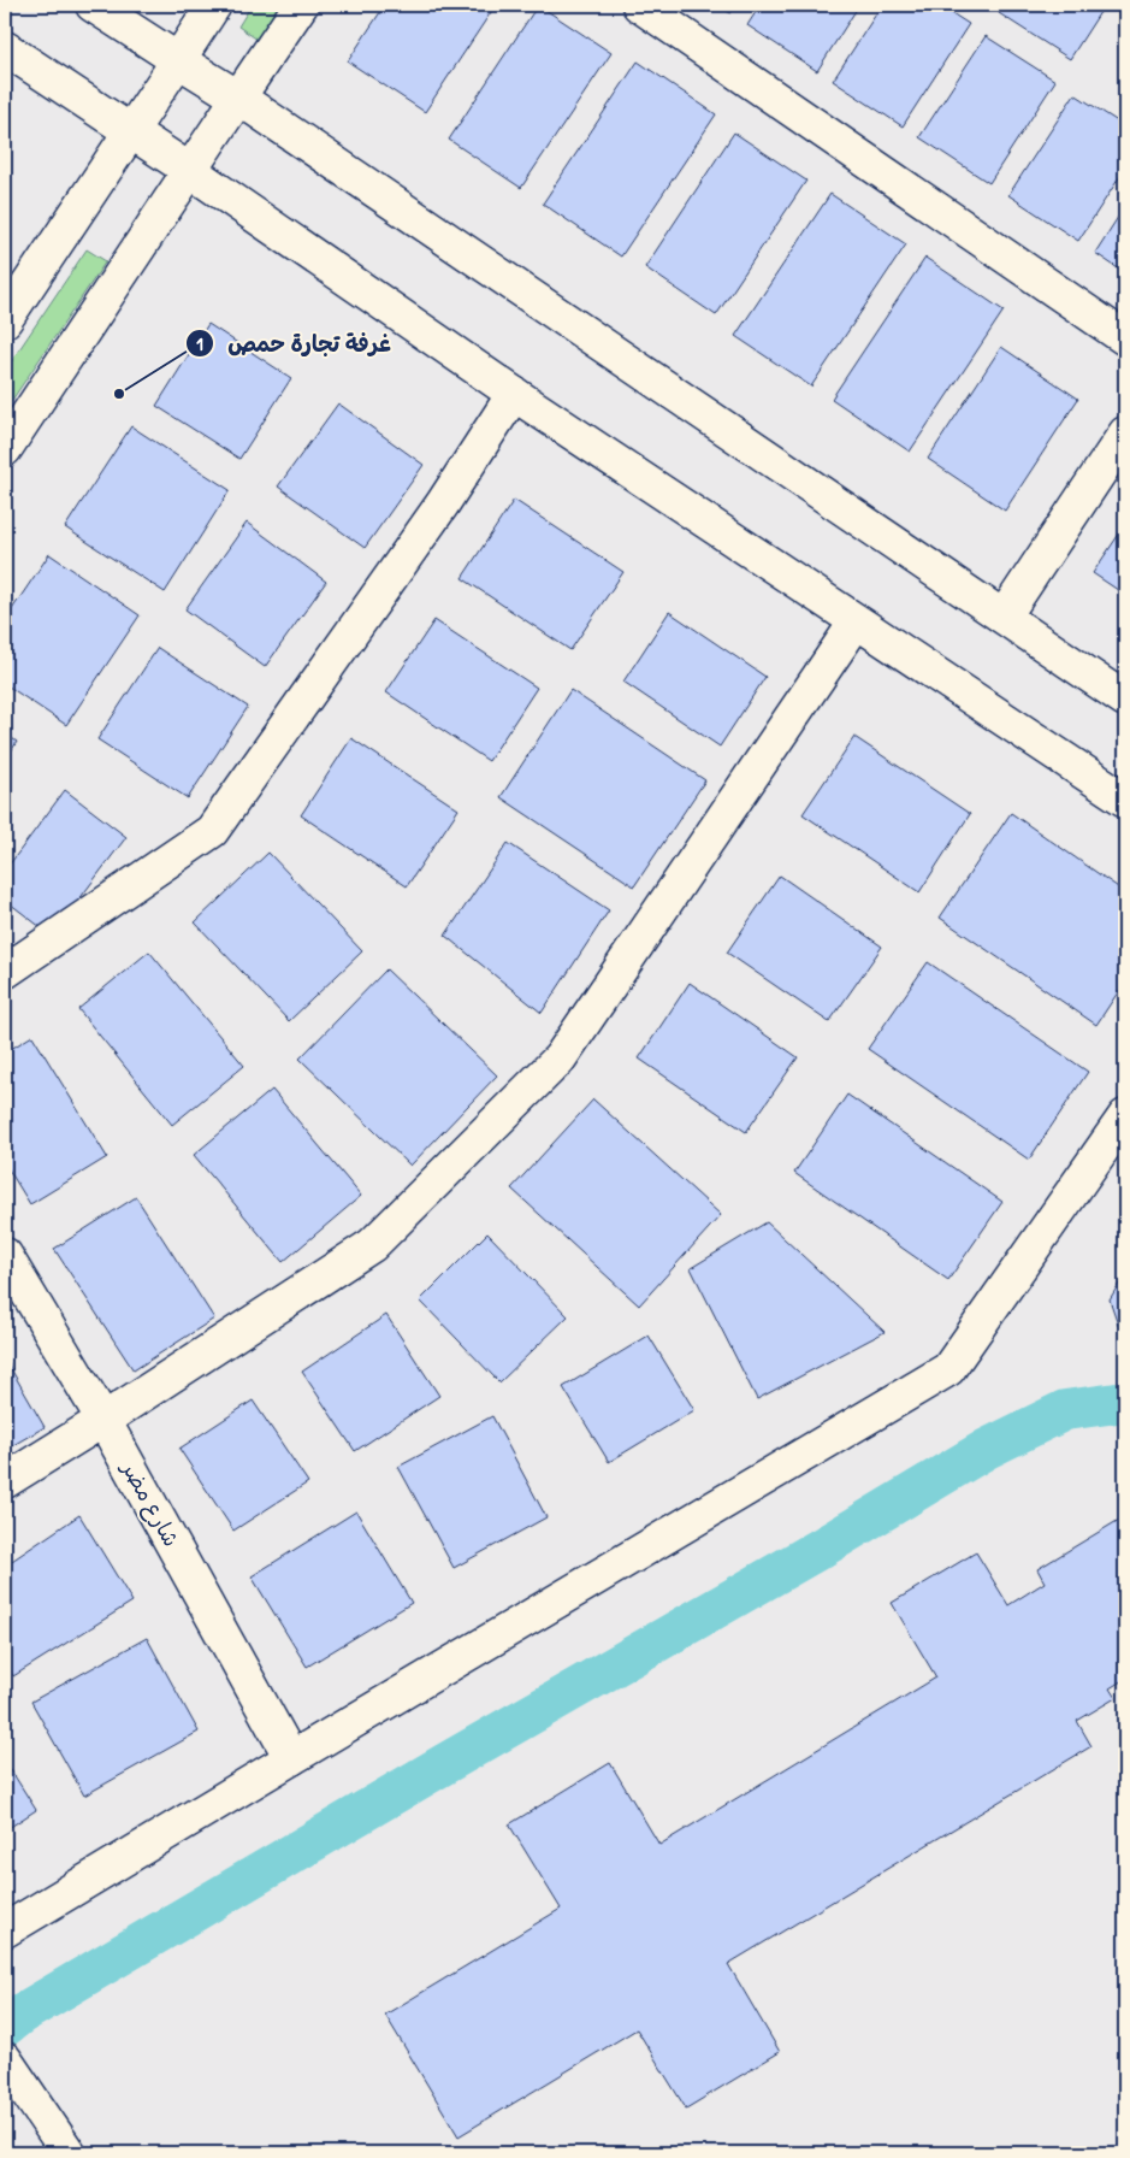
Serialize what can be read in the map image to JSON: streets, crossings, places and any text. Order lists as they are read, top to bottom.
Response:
{
  "streets": {
    "main road": ["شارع مضر"]
  },
  "places": ["غرفة تجارة حمص"]
}
